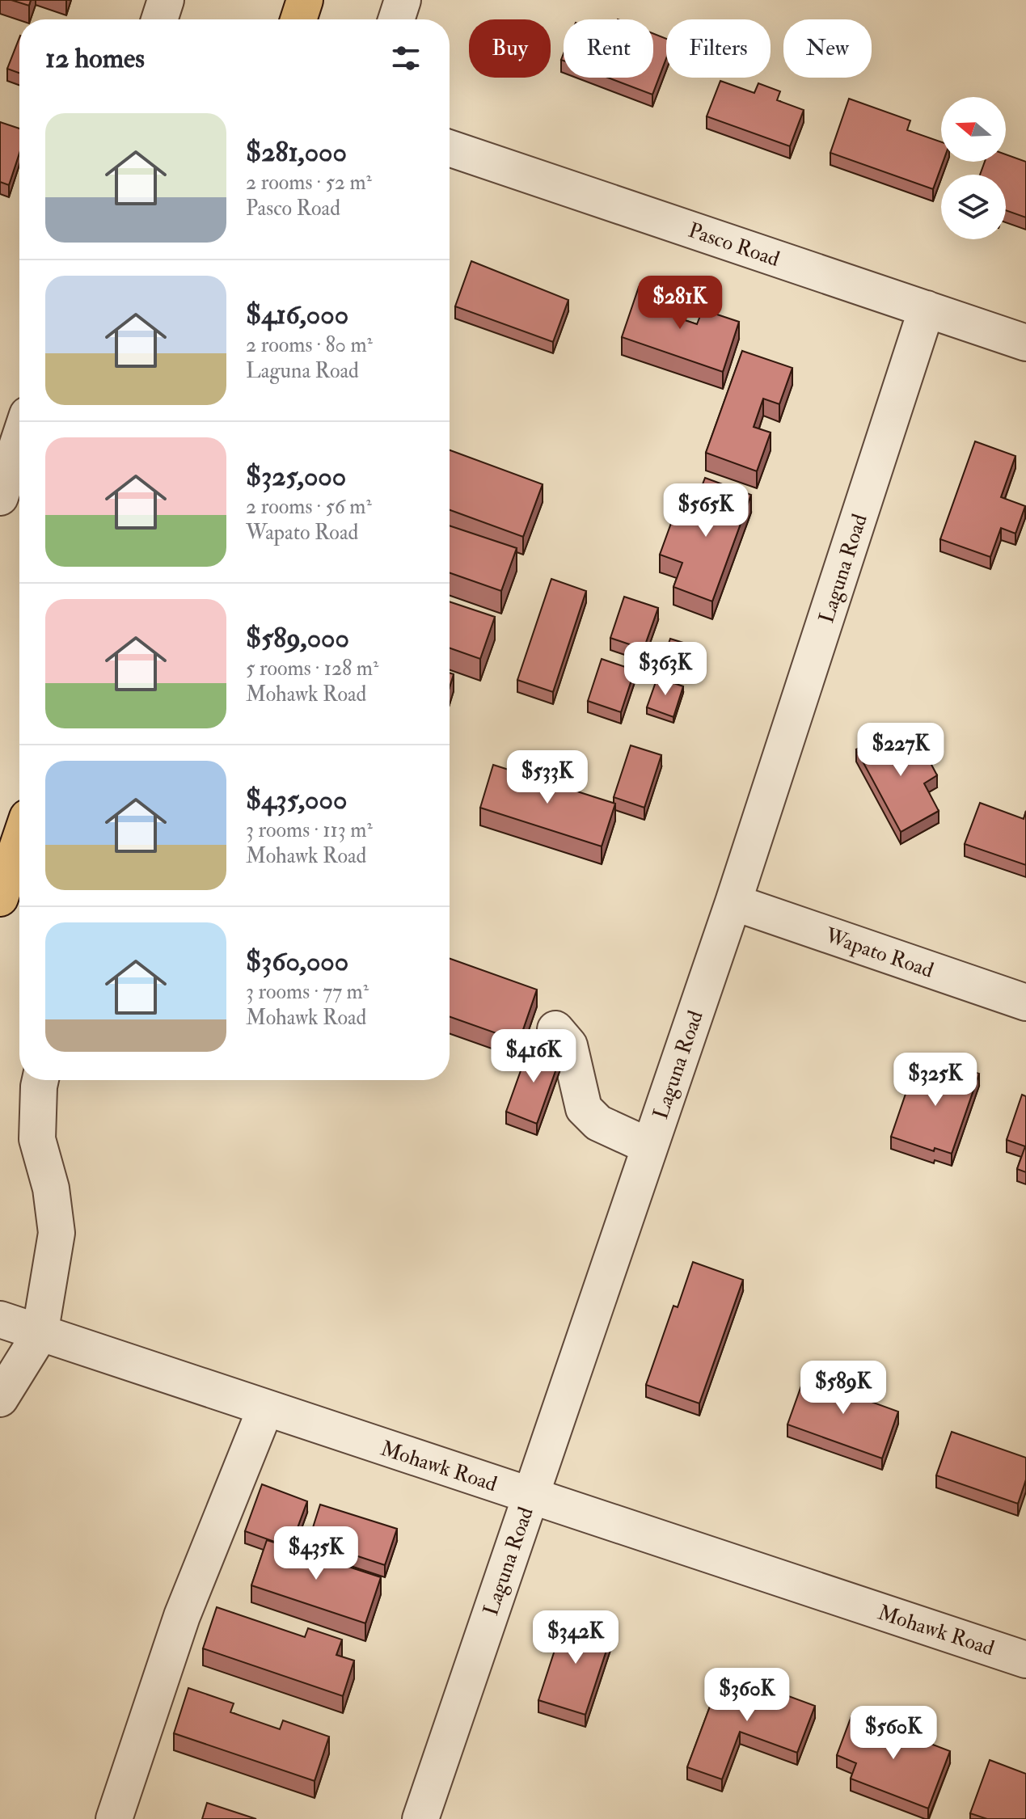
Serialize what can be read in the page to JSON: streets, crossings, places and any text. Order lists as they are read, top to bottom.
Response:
{
  "streets": {
    "street": [
      "Pasco Road",
      "Laguna Road",
      "Wapato Road",
      "Mohawk Road"
    ]
  },
  "crossings": [
    ["Pasco Road", "Laguna Road"],
    ["Laguna Road", "Wapato Road"],
    ["Laguna Road", "Mohawk Road"]
  ],
  "north": "left",
  "page": {
    "chip": [
      "Buy",
      "Rent",
      "Filters",
      "New"
    ],
    "heading": "12 homes",
    "list": [
      {
        "name": "$281,000",
        "note": "2 rooms · 52 m² · Pasco Road"
      },
      {
        "name": "$416,000",
        "note": "2 rooms · 80 m² · Laguna Road"
      },
      {
        "name": "$325,000",
        "note": "2 rooms · 56 m² · Wapato Road"
      },
      {
        "name": "$589,000",
        "note": "5 rooms · 128 m² · Mohawk Road"
      },
      {
        "name": "$435,000",
        "note": "3 rooms · 113 m² · Mohawk Road"
      },
      {
        "name": "$360,000",
        "note": "3 rooms · 77 m² · Mohawk Road"
      }
    ],
    "price": [
      "$281K",
      "$565K",
      "$363K",
      "$227K",
      "$533K",
      "$416K",
      "$325K",
      "$589K",
      "$435K",
      "$342K",
      "$360K",
      "$560K"
    ]
  }
}
